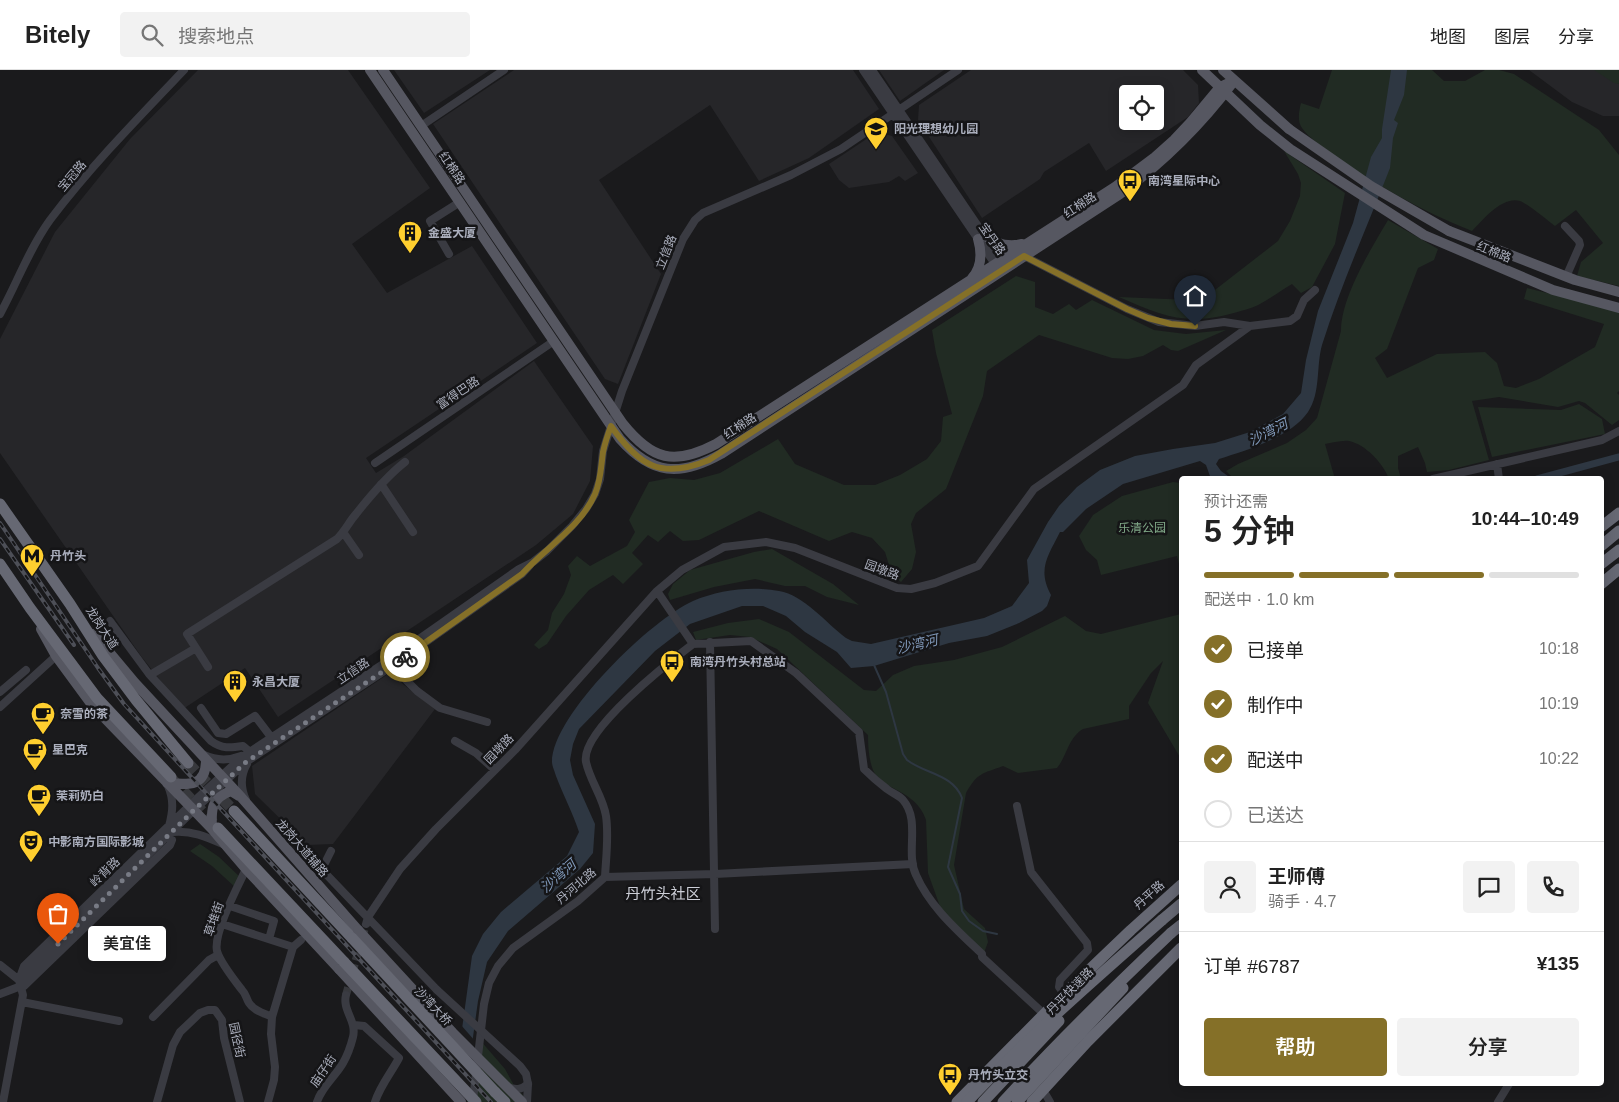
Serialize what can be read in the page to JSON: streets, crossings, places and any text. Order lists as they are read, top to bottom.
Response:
{
  "streets": {
    "highway": [
      "龙岗大道",
      "丹平路",
      "丹平快速路",
      "沙湾大桥"
    ],
    "main road": ["红棉路", "龙岗大道辅路"],
    "street": [
      "宝冠路",
      "宝丹路",
      "立信路",
      "富得巴路",
      "园墩路",
      "岭背路",
      "丹河北路",
      "草堆街",
      "园径街",
      "庙仔街"
    ]
  },
  "crossings": [
    ["红棉路", "宝丹路"],
    ["红棉路", "立信路"],
    ["红棉路", "富得巴路"],
    ["宝丹路", "立信路"],
    ["立信路", "龙岗大道辅路"],
    ["立信路", "岭背路"],
    ["园墩路", "龙岗大道辅路"],
    ["园墩路", "沙湾大桥"],
    ["龙岗大道", "龙岗大道辅路"],
    ["龙岗大道辅路", "沙湾大桥"]
  ],
  "districts": ["丹竹头社区"],
  "water": ["沙湾河"],
  "parks": ["乐清公园"],
  "places": {
    "school or university": ["阳光理想幼儿园"],
    "bus stop": ["南湾星际中心", "南湾丹竹头村总站", "丹竹头立交"],
    "building": ["金盛大厦", "永昌大厦"],
    "metro station": ["丹竹头"],
    "cafe": ["奈雪的茶", "星巴克", "茉莉奶白"],
    "theatre": ["中影南方国际影城"],
    "other": ["美宜佳"]
  },
  "page": {
    "header": "Bitely",
    "search": "搜索地点",
    "nav": ["地图", "图层", "分享"],
    "heading": ["5 分钟", "预计还需", "10:44–10:49"],
    "panel": [
      "王师傅",
      "骑手 · 4.7",
      "订单 #6787",
      "¥135"
    ],
    "bar": "配送中 · 1.0 km",
    "list": [
      ["已接单", "10:18"],
      ["制作中", "10:19"],
      ["配送中", "10:22"],
      "已送达"
    ],
    "bubble": "美宜佳",
    "buttons": ["帮助", "分享"]
  }
}
